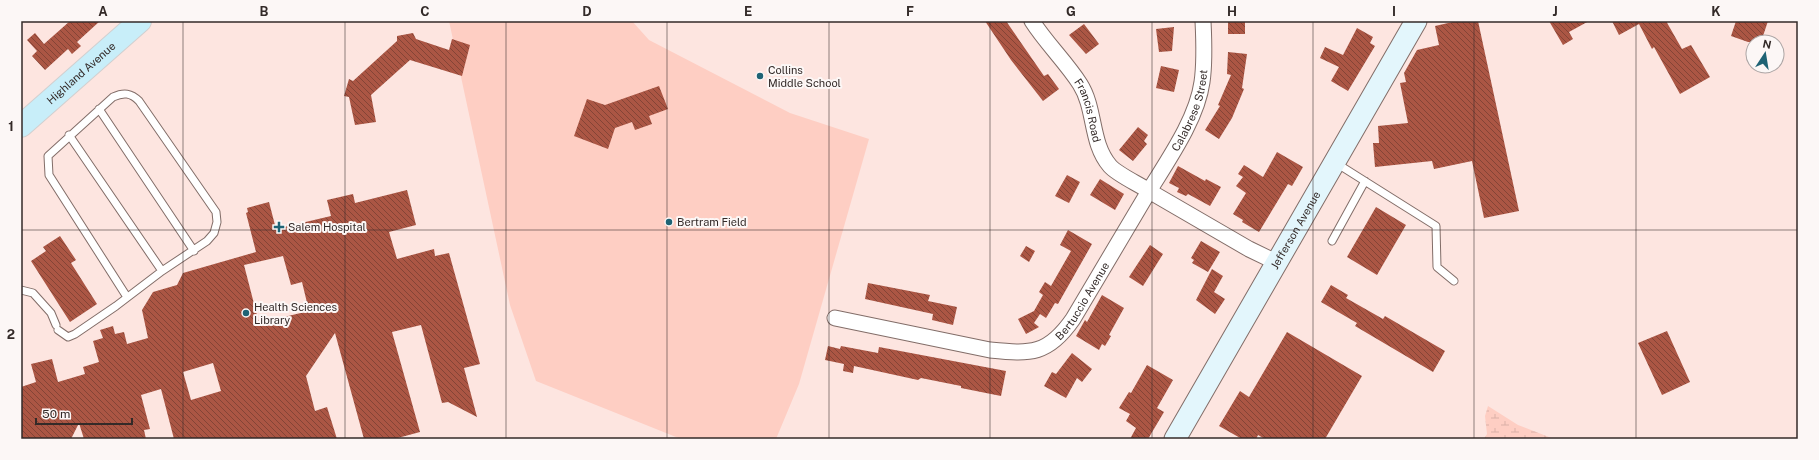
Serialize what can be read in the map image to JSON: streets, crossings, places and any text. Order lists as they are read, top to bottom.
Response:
{
  "streets": {
    "main road": ["Highland Avenue", "Jefferson Avenue"],
    "street": ["Calabrese Street", "Francis Road", "Bertuccio Avenue"]
  },
  "crossings": [
    ["Calabrese Street", "Francis Road"],
    ["Calabrese Street", "Bertuccio Avenue"],
    ["Francis Road", "Bertuccio Avenue"]
  ],
  "places": {
    "other": ["Collins Middle School", "Bertram Field", "Health Sciences Library"],
    "health": ["Salem Hospital"]
  },
  "scale_bar": "50 m",
  "north": "top",
  "grid": {
    "columns": [
      "A",
      "B",
      "C",
      "D",
      "E",
      "F",
      "G",
      "H",
      "I",
      "J",
      "K"
    ],
    "rows": ["1", "2"]
  }
}
